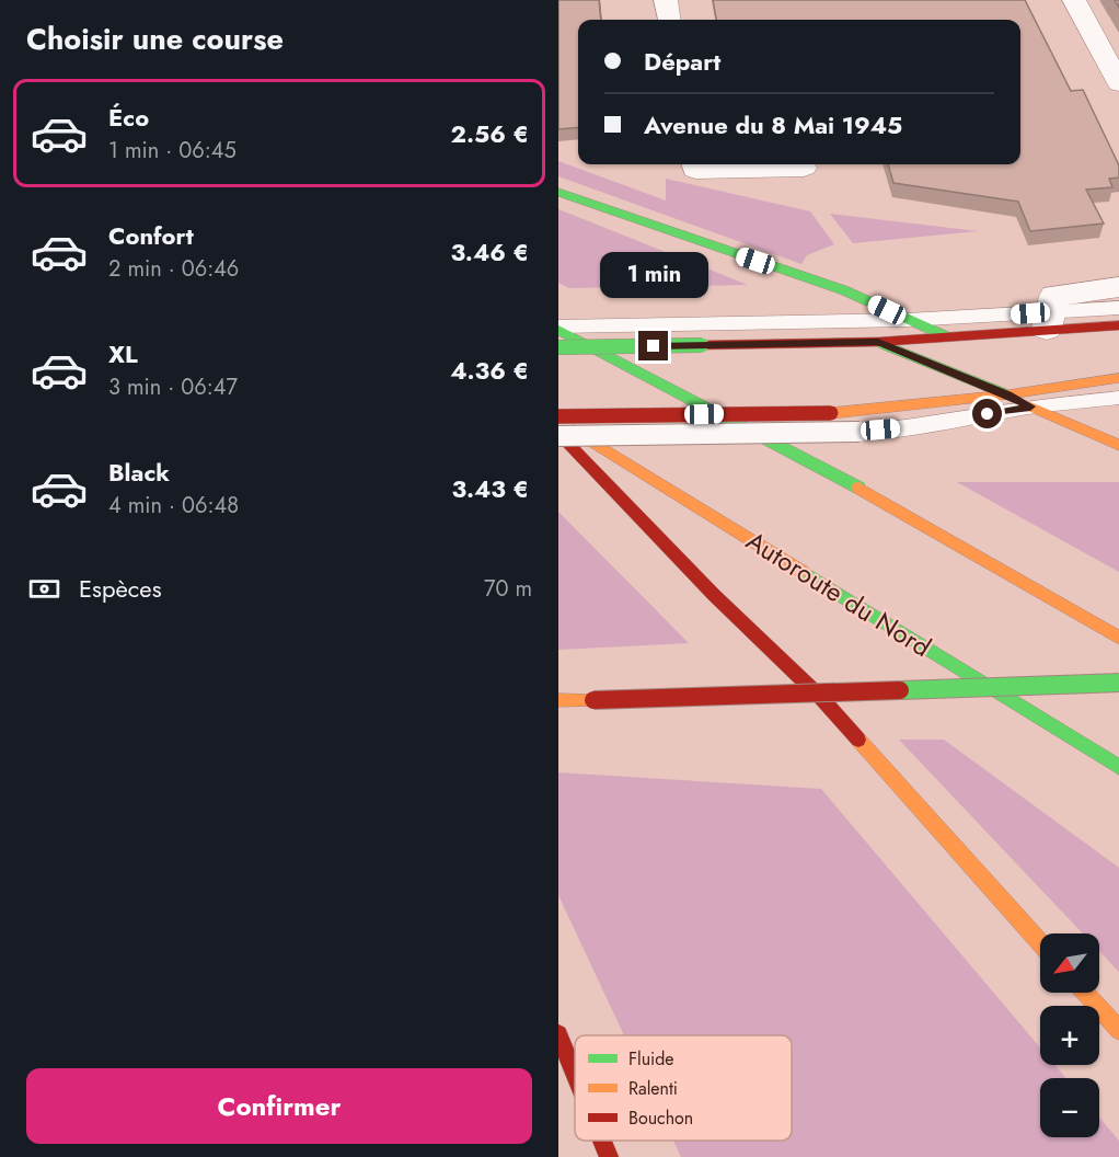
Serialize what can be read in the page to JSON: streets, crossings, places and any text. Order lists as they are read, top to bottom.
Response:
{
  "streets": {
    "main road": ["Autoroute du Nord"]
  },
  "legend": ["Fluide", "Ralenti", "Bouchon"],
  "north": "bottom left",
  "page": {
    "heading": "Choisir une course",
    "banner": ["Départ", "Avenue du 8 Mai 1945"],
    "list": [
      {
        "name": "Éco",
        "note": "1 min · 06:45",
        "value": "2.56 €"
      },
      {
        "name": "Confort",
        "note": "2 min · 06:46",
        "value": "3.46 €"
      },
      {
        "name": "XL",
        "note": "3 min · 06:47",
        "value": "4.36 €"
      },
      {
        "name": "Black",
        "note": "4 min · 06:48",
        "value": "3.43 €"
      }
    ],
    "bubble": "1 min",
    "pay": ["Espèces", "70 m"],
    "map_buttons": ["+", "−"],
    "buttons": "Confirmer"
  }
}
